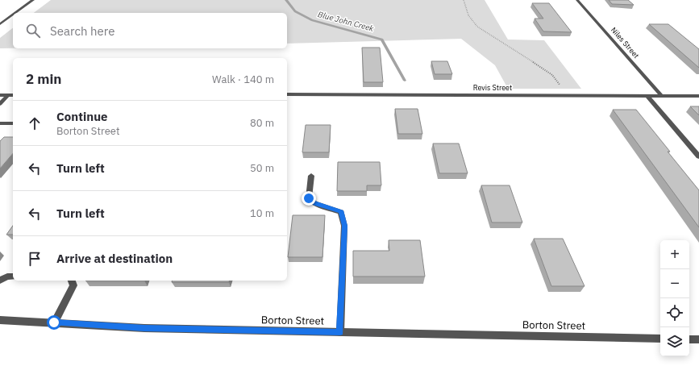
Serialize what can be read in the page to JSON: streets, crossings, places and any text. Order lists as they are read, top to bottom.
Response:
{
  "streets": {
    "street": ["Niles Street", "Revis Street", "Borton Street"]
  },
  "crossings": [
    ["Niles Street", "Revis Street"]
  ],
  "water": ["Blue John Creek"],
  "page": {
    "search": "Search here",
    "heading": ["2 min", "Walk · 140 m"],
    "list": [
      ["Continue", "Borton Street", "80 m"],
      ["Turn left", "50 m"],
      ["Turn left", "10 m"],
      "Arrive at destination"
    ],
    "map_buttons": ["+", "−"]
  }
}
